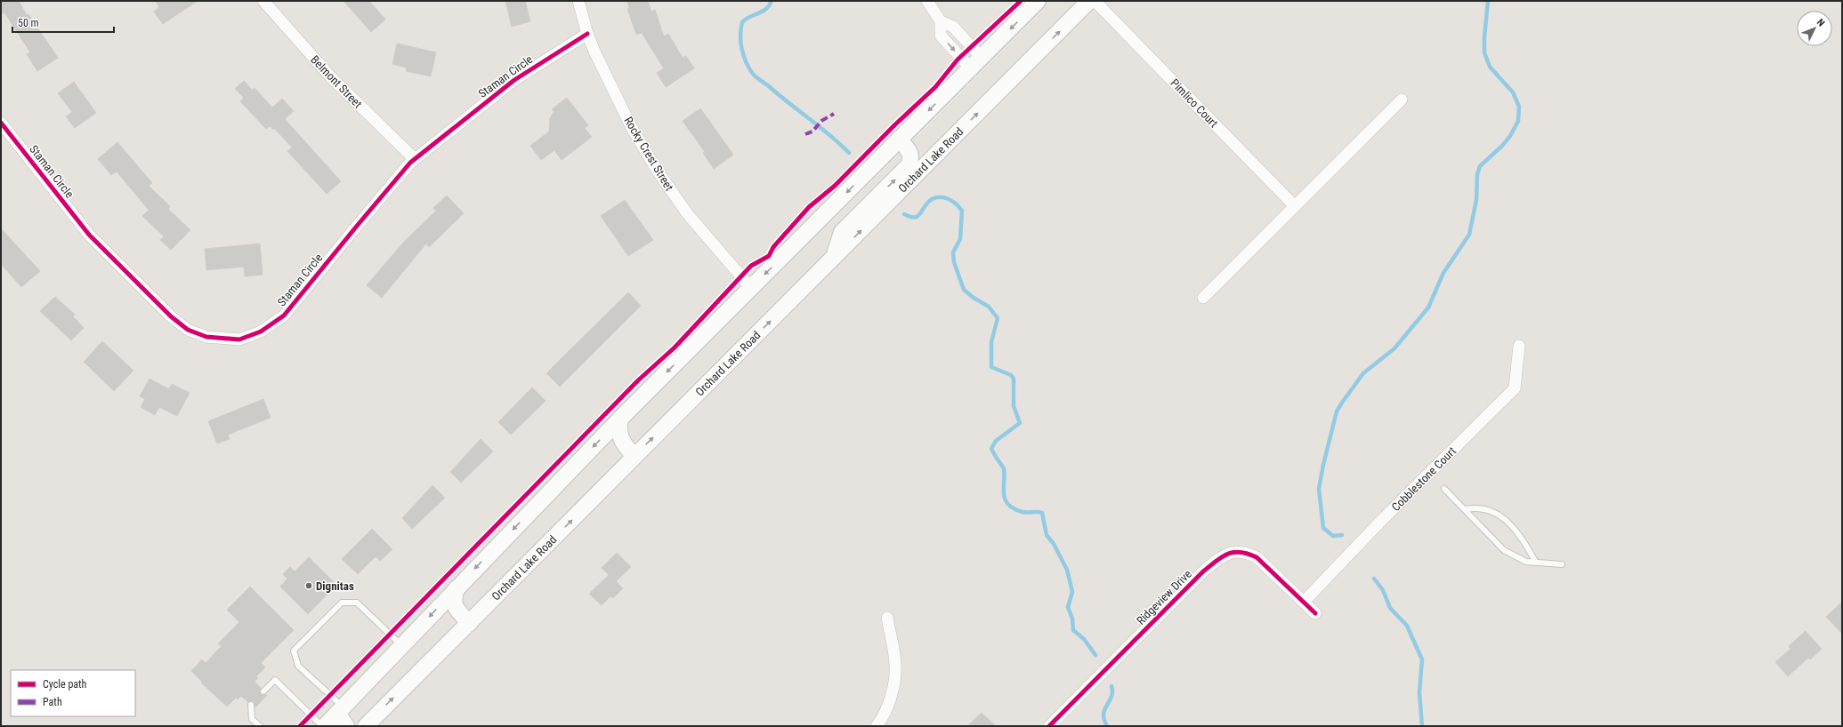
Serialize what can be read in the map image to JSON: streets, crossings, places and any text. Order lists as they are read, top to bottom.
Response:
{
  "streets": {
    "main road": ["Orchard Lake Road"],
    "street": [
      "Staman Circle",
      "Belmont Street",
      "Pimlico Court",
      "Rocky Crest Street",
      "Cobblestone Court",
      "Ridgeview Drive"
    ]
  },
  "crossings": [
    ["Staman Circle", "Belmont Street"],
    ["Staman Circle", "Rocky Crest Street"],
    ["Cobblestone Court", "Ridgeview Drive"]
  ],
  "places": ["Dignitas"],
  "legend": ["Cycle path", "Path"],
  "scale_bar": "50 m",
  "north": "top right"
}
